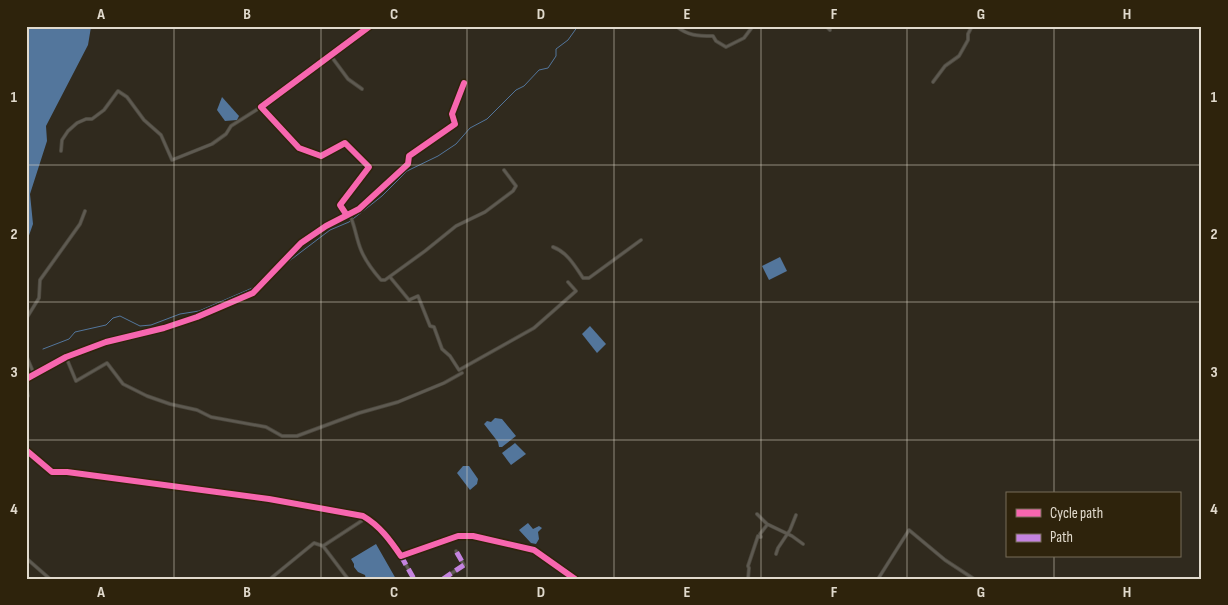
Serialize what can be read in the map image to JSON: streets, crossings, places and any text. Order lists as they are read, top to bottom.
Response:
{
  "legend": ["Cycle path", "Path"],
  "grid": {
    "columns": [
      "A",
      "B",
      "C",
      "D",
      "E",
      "F",
      "G",
      "H"
    ],
    "rows": [
      "1",
      "2",
      "3",
      "4"
    ]
  }
}
